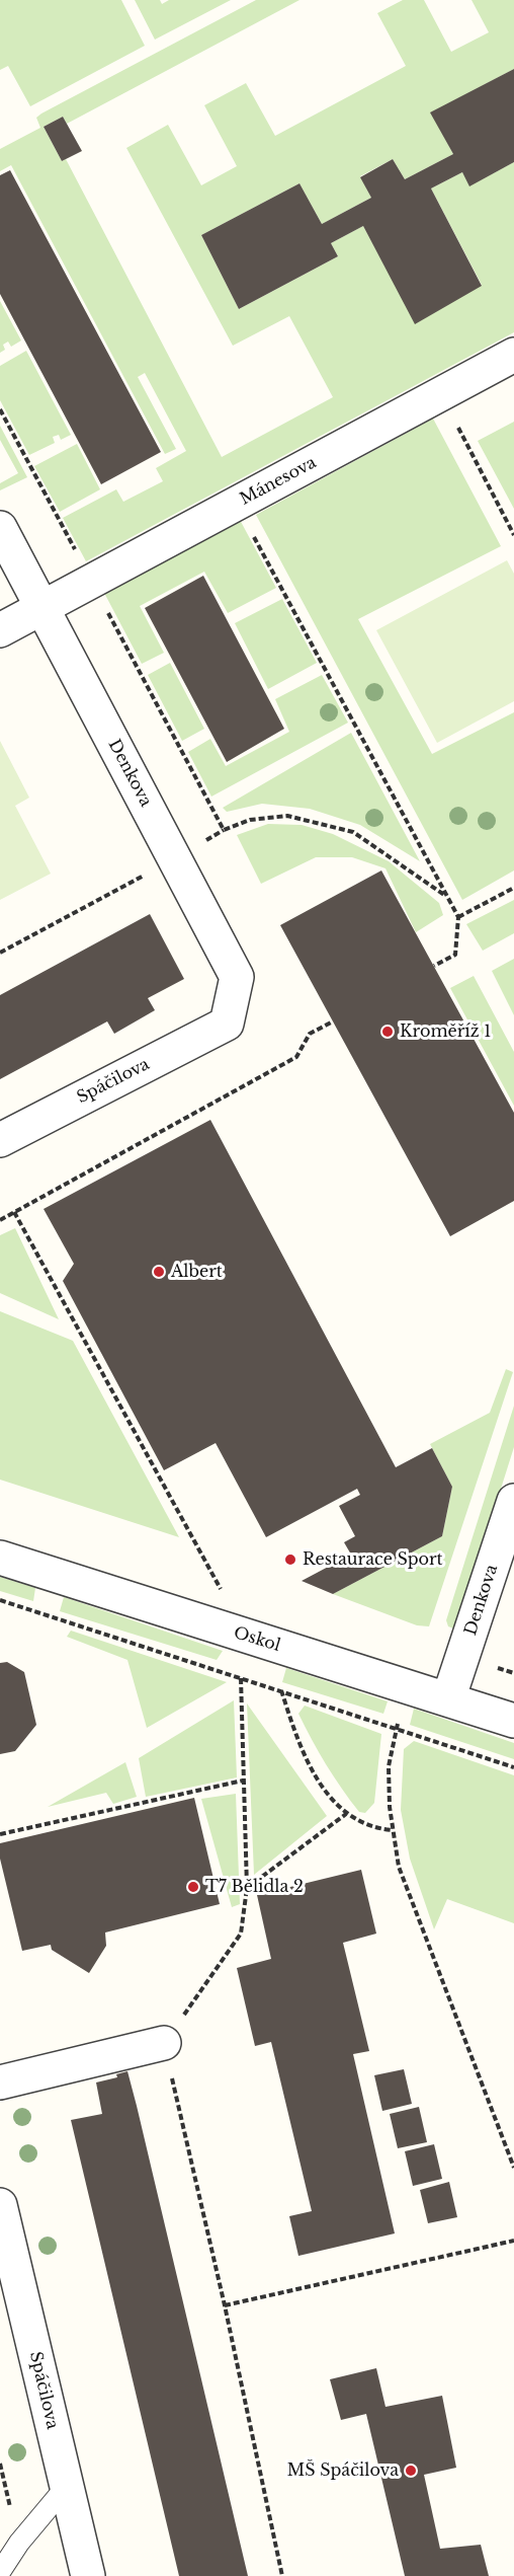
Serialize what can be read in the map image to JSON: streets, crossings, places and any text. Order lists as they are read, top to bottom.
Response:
{
  "streets": {
    "street": [
      "Mánesova",
      "Denkova",
      "Spáčilova",
      "Oskol"
    ]
  },
  "crossings": [
    ["Mánesova", "Denkova"],
    ["Denkova", "Spáčilova"],
    ["Denkova", "Oskol"]
  ],
  "places": [
    "Kroměříž 1",
    "Albert",
    "Restaurace Sport",
    "T7 Bělidla 2",
    "MŠ Spáčilova"
  ]
}
